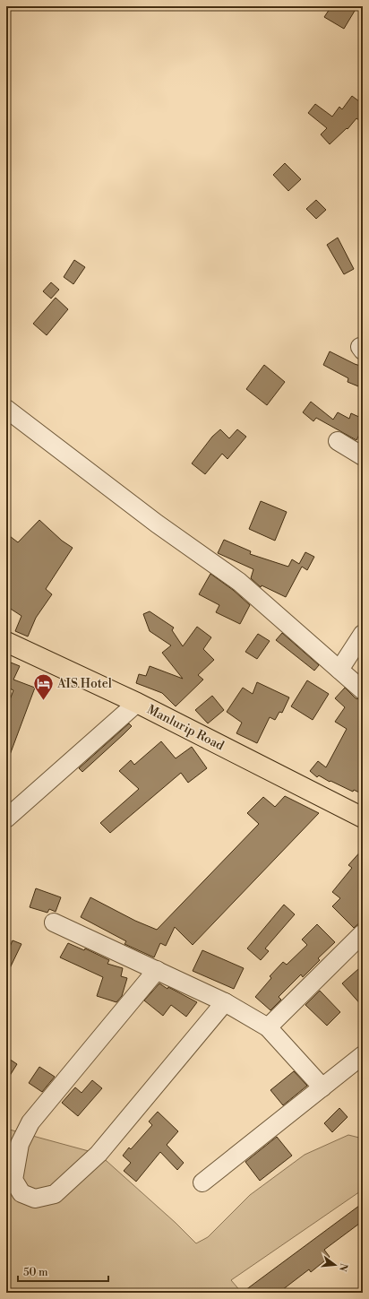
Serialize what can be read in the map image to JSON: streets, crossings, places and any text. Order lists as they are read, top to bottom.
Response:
{
  "streets": {
    "main road": ["Manlurip Road"]
  },
  "places": {
    "hotel": ["AIS Hotel"]
  },
  "scale_bar": "50 m",
  "north": "right"
}
